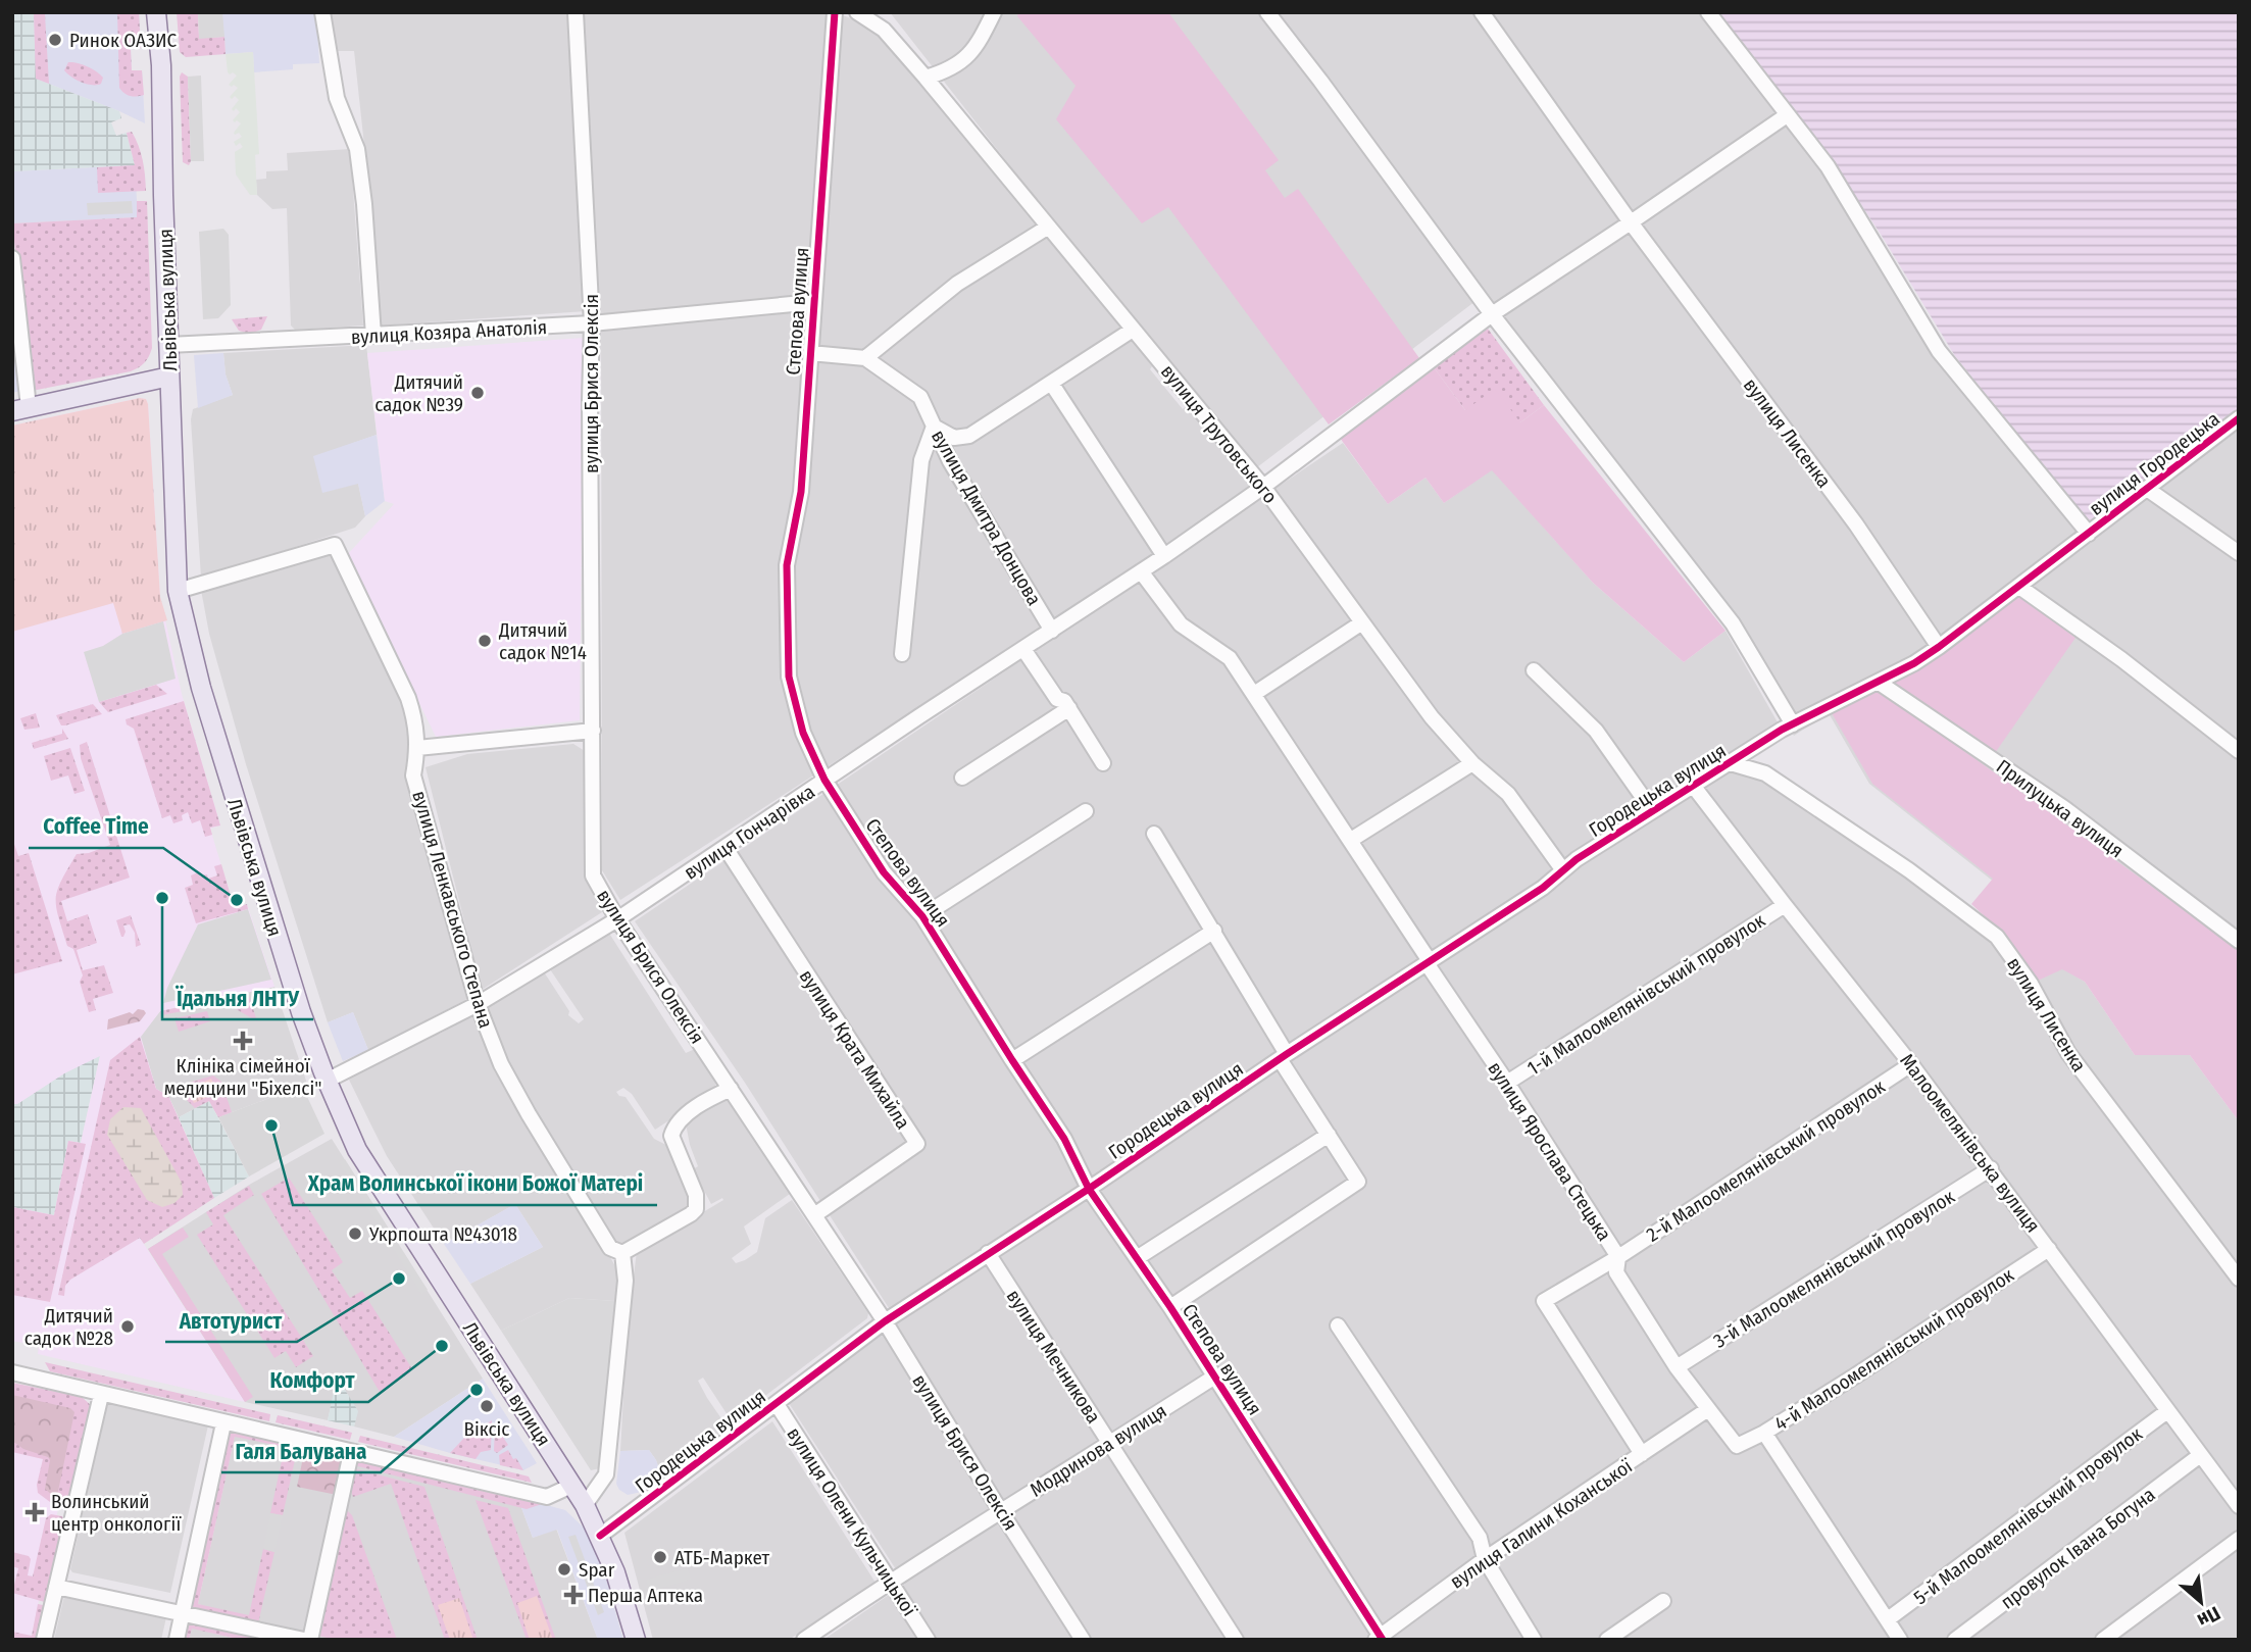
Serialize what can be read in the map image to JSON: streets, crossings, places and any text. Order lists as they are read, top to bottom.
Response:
{
  "streets": {
    "main road": ["Львівська вулиця"],
    "street": [
      "Степова вулиця",
      "вулиця Козяра Анатолія",
      "вулиця Брися Олексія",
      "вулиця Лисенка",
      "вулиця Трутовського",
      "вулиця Городецька",
      "вулиця Дмитра Донцова",
      "Городецька вулиця",
      "Прилуцька вулиця",
      "вулиця Гончарівка",
      "вулиця Ленкавського Степана",
      "1-й Малоомелянівський провулок",
      "вулиця Крата Михайла",
      "Малоомелянівська вулиця",
      "вулиця Ярослава Стецька",
      "2-й Малоомелянівський провулок",
      "3-й Малоомелянівський провулок",
      "4-й Малоомелянівський провулок",
      "вулиця Мечникова",
      "Модринова вулиця",
      "5-й Малоомелянівський провулок",
      "вулиця Олени Кульчицької",
      "вулиця Галини Коханської",
      "провулок Івана Богуна"
    ]
  },
  "crossings": [
    ["Львівська вулиця", "вулиця Козяра Анатолія"],
    ["Львівська вулиця", "Городецька вулиця"],
    ["Львівська вулиця", "вулиця Гончарівка"],
    ["Львівська вулиця", "вулиця Ленкавського Степана"],
    ["Степова вулиця", "вулиця Козяра Анатолія"],
    ["Степова вулиця", "вулиця Дмитра Донцова"],
    ["Степова вулиця", "Городецька вулиця"],
    ["Степова вулиця", "вулиця Гончарівка"],
    ["Степова вулиця", "Модринова вулиця"],
    ["Степова вулиця", "вулиця Галини Коханської"],
    ["вулиця Козяра Анатолія", "вулиця Брися Олексія"],
    ["вулиця Брися Олексія", "Городецька вулиця"],
    ["вулиця Брися Олексія", "вулиця Гончарівка"],
    ["вулиця Брися Олексія", "вулиця Крата Михайла"],
    ["вулиця Брися Олексія", "Модринова вулиця"],
    ["вулиця Лисенка", "вулиця Городецька"],
    ["вулиця Лисенка", "Городецька вулиця"],
    ["вулиця Трутовського", "Городецька вулиця"],
    ["вулиця Трутовського", "вулиця Гончарівка"],
    ["вулиця Городецька", "Городецька вулиця"],
    ["вулиця Дмитра Донцова", "вулиця Гончарівка"],
    ["Городецька вулиця", "Прилуцька вулиця"],
    ["Городецька вулиця", "Малоомелянівська вулиця"],
    ["Городецька вулиця", "вулиця Ярослава Стецька"],
    ["Городецька вулиця", "вулиця Мечникова"],
    ["Городецька вулиця", "вулиця Олени Кульчицької"],
    ["вулиця Гончарівка", "вулиця Ленкавського Степана"],
    ["вулиця Гончарівка", "вулиця Крата Михайла"],
    ["вулиця Гончарівка", "вулиця Ярослава Стецька"],
    ["1-й Малоомелянівський провулок", "Малоомелянівська вулиця"],
    ["1-й Малоомелянівський провулок", "вулиця Ярослава Стецька"],
    ["Малоомелянівська вулиця", "2-й Малоомелянівський провулок"],
    ["Малоомелянівська вулиця", "3-й Малоомелянівський провулок"],
    ["Малоомелянівська вулиця", "4-й Малоомелянівський провулок"],
    ["Малоомелянівська вулиця", "5-й Малоомелянівський провулок"],
    ["Малоомелянівська вулиця", "провулок Івана Богуна"],
    ["вулиця Ярослава Стецька", "2-й Малоомелянівський провулок"],
    ["вулиця Ярослава Стецька", "3-й Малоомелянівський провулок"],
    ["вулиця Ярослава Стецька", "4-й Малоомелянівський провулок"],
    ["вулиця Ярослава Стецька", "вулиця Галини Коханської"],
    ["вулиця Мечникова", "Модринова вулиця"],
    ["Модринова вулиця", "вулиця Олени Кульчицької"]
  ],
  "places": {
    "other": [
      "Ринок ОАЗИС",
      "Дитячий садок №39",
      "Дитячий садок №14",
      "Їдальня ЛНТУ",
      "Coffee Time",
      "Храм Волинської ікони Божої Матері",
      "Укрпошта №43018",
      "Автотурист",
      "Дитячий садок №28",
      "Комфорт",
      "Галя Балувана",
      "Віксіс",
      "АТБ-Маркет",
      "Spar"
    ],
    "health": ["Клініка сімейної медицини \"Біхелсі\"", "Волинський центр онкології", "Перша Аптека"]
  },
  "north": "bottom right"
}
